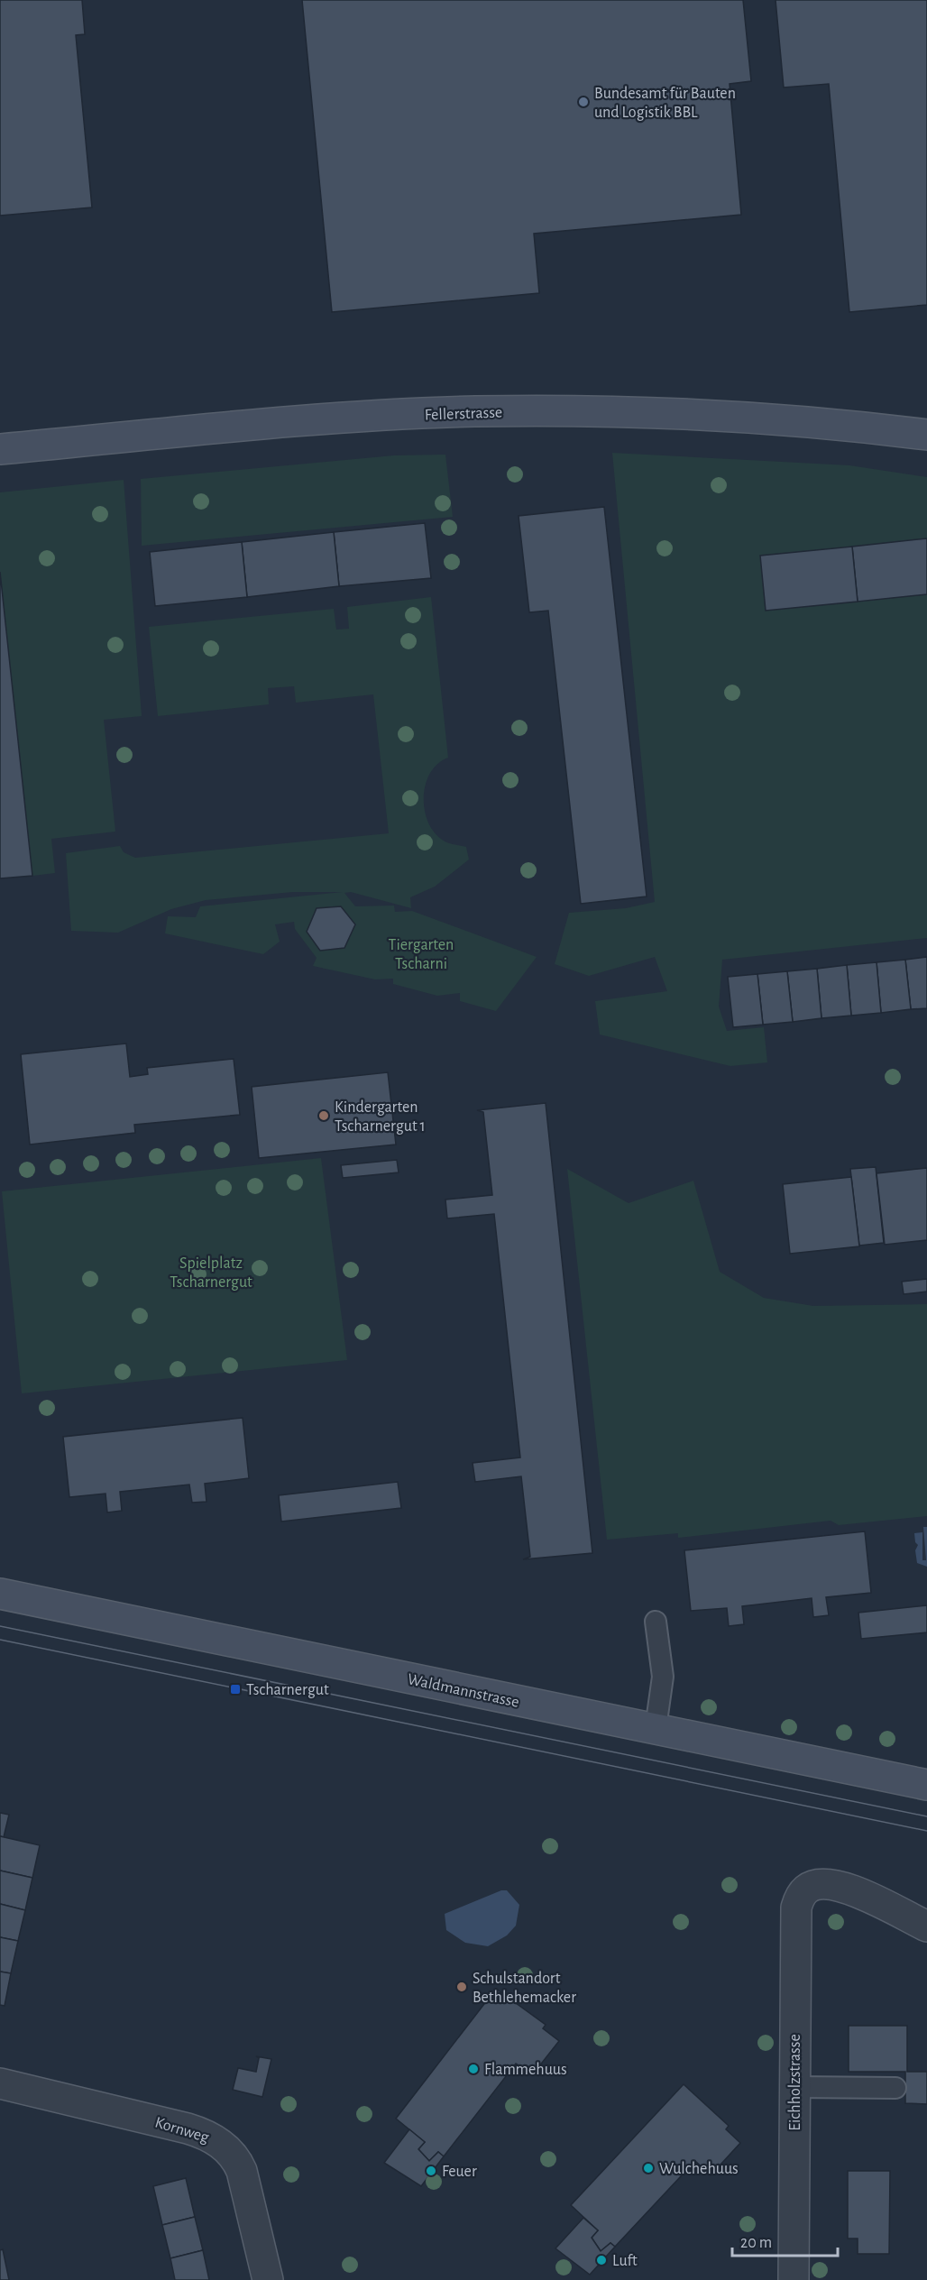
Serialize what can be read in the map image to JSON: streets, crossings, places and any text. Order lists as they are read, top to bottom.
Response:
{
  "streets": {
    "street": [
      "Fellerstrasse",
      "Waldmannstrasse",
      "Eichholzstrasse",
      "Kornweg"
    ]
  },
  "parks": ["Tiergarten Tscharni", "Spielplatz Tscharnergut"],
  "places": {
    "other": [
      "Bundesamt für Bauten und Logistik BBL",
      "Kindergarten Tscharnergut 1",
      "Schulstandort Bethlehemacker",
      "Flammehuus",
      "Wulchehuus",
      "Feuer",
      "Luft"
    ],
    "transit": ["Tscharnergut"]
  },
  "scale_bar": "20 m"
}
